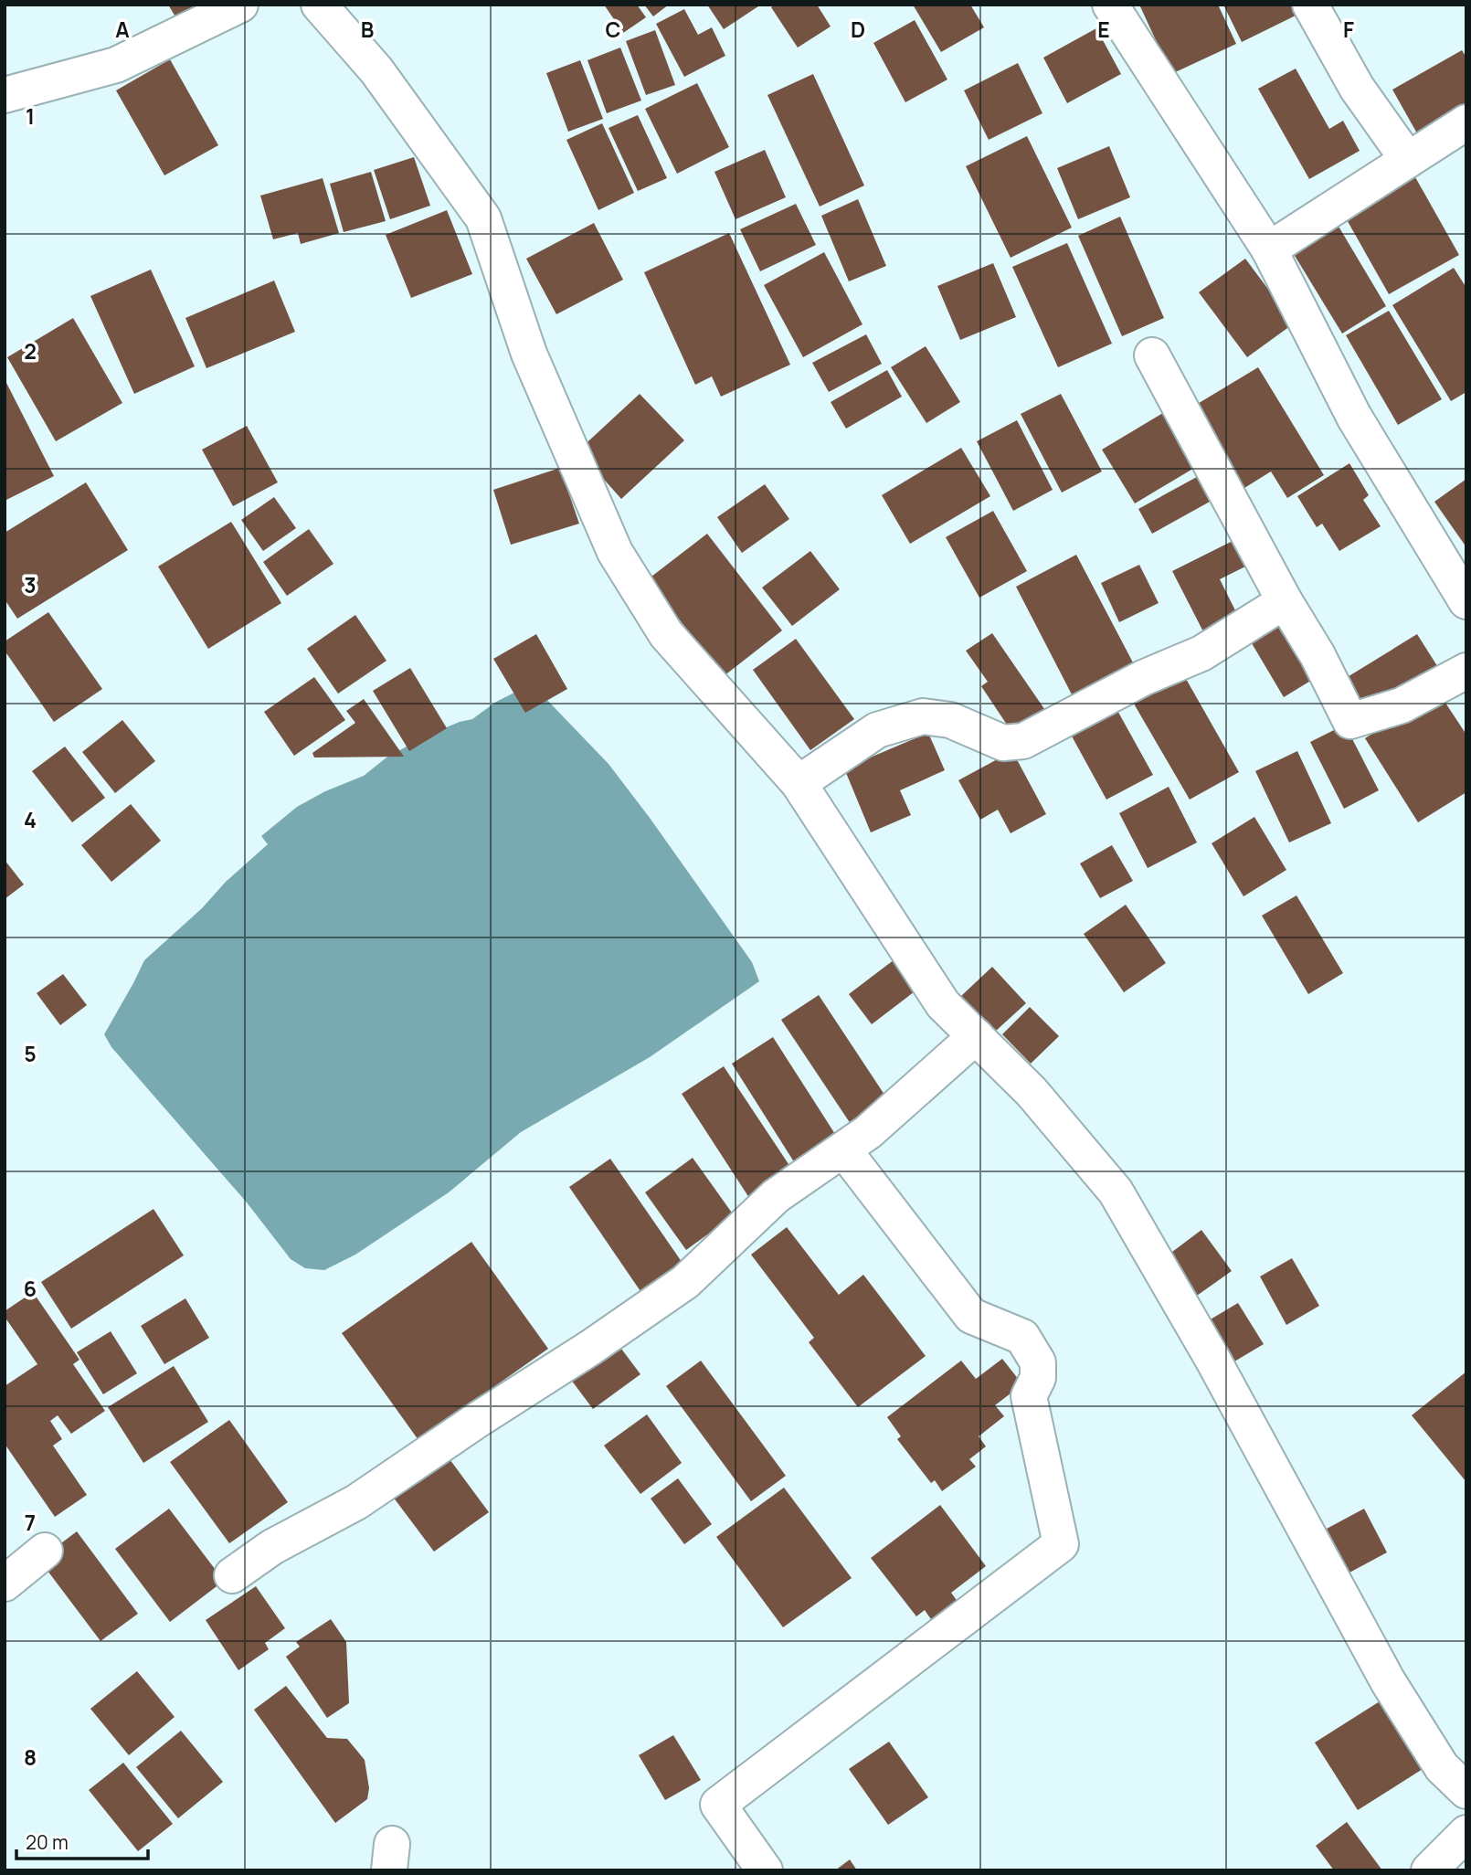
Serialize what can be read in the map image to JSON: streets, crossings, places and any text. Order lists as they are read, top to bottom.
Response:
{
  "scale_bar": "20 m",
  "grid": {
    "columns": [
      "A",
      "B",
      "C",
      "D",
      "E",
      "F"
    ],
    "rows": [
      "1",
      "2",
      "3",
      "4",
      "5",
      "6",
      "7",
      "8"
    ]
  }
}
